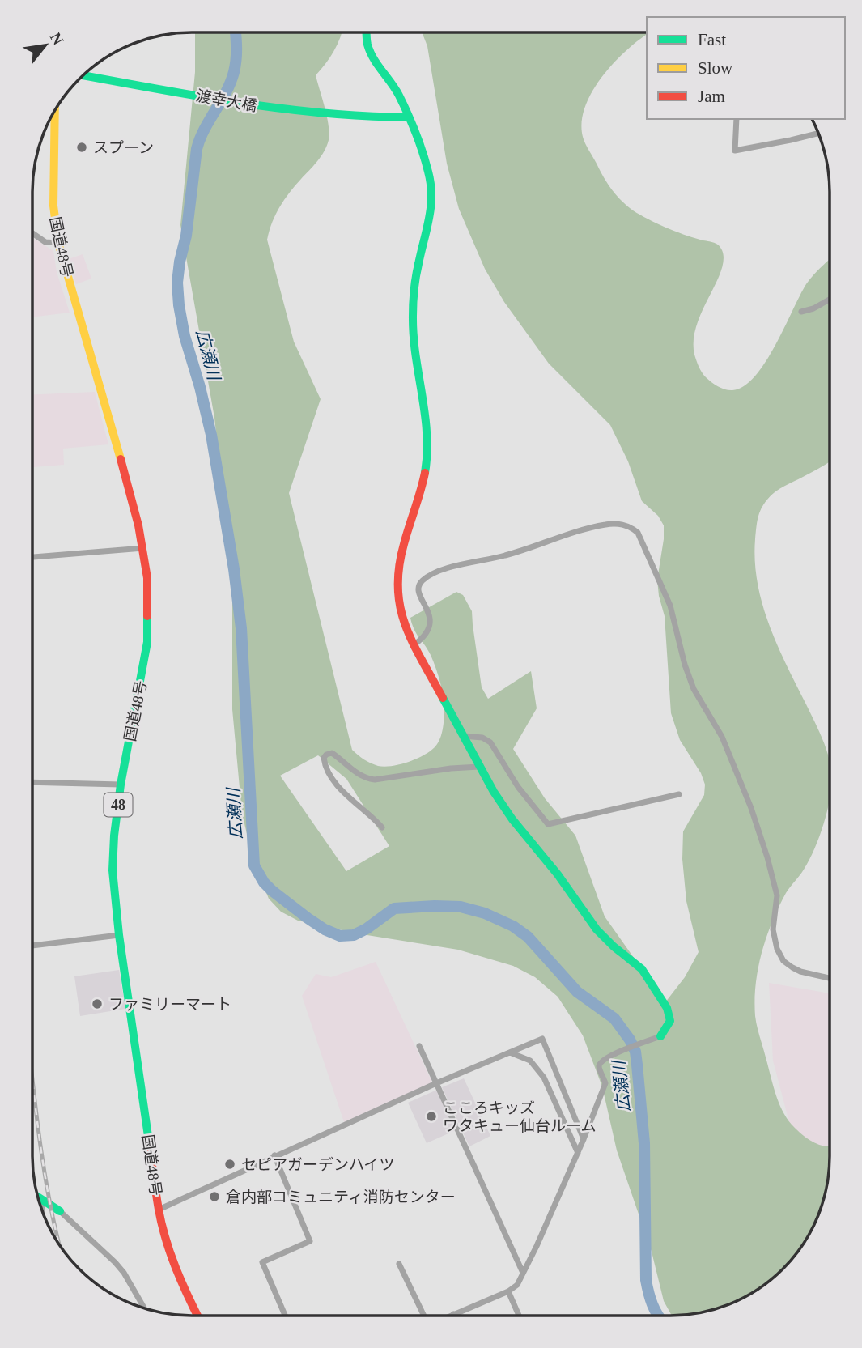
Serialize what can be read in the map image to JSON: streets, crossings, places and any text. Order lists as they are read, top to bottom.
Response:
{
  "streets": {
    "main road": ["渡幸大橋", "国道48号", "48"]
  },
  "water": ["広瀬川"],
  "places": [
    "スプーン",
    "ファミリーマート",
    "こころキッズ ワタキュー仙台ルーム",
    "セピアガーデンハイツ",
    "倉内部コミュニティ消防センター"
  ],
  "legend": ["Fast", "Slow", "Jam"],
  "north": "top right"
}
